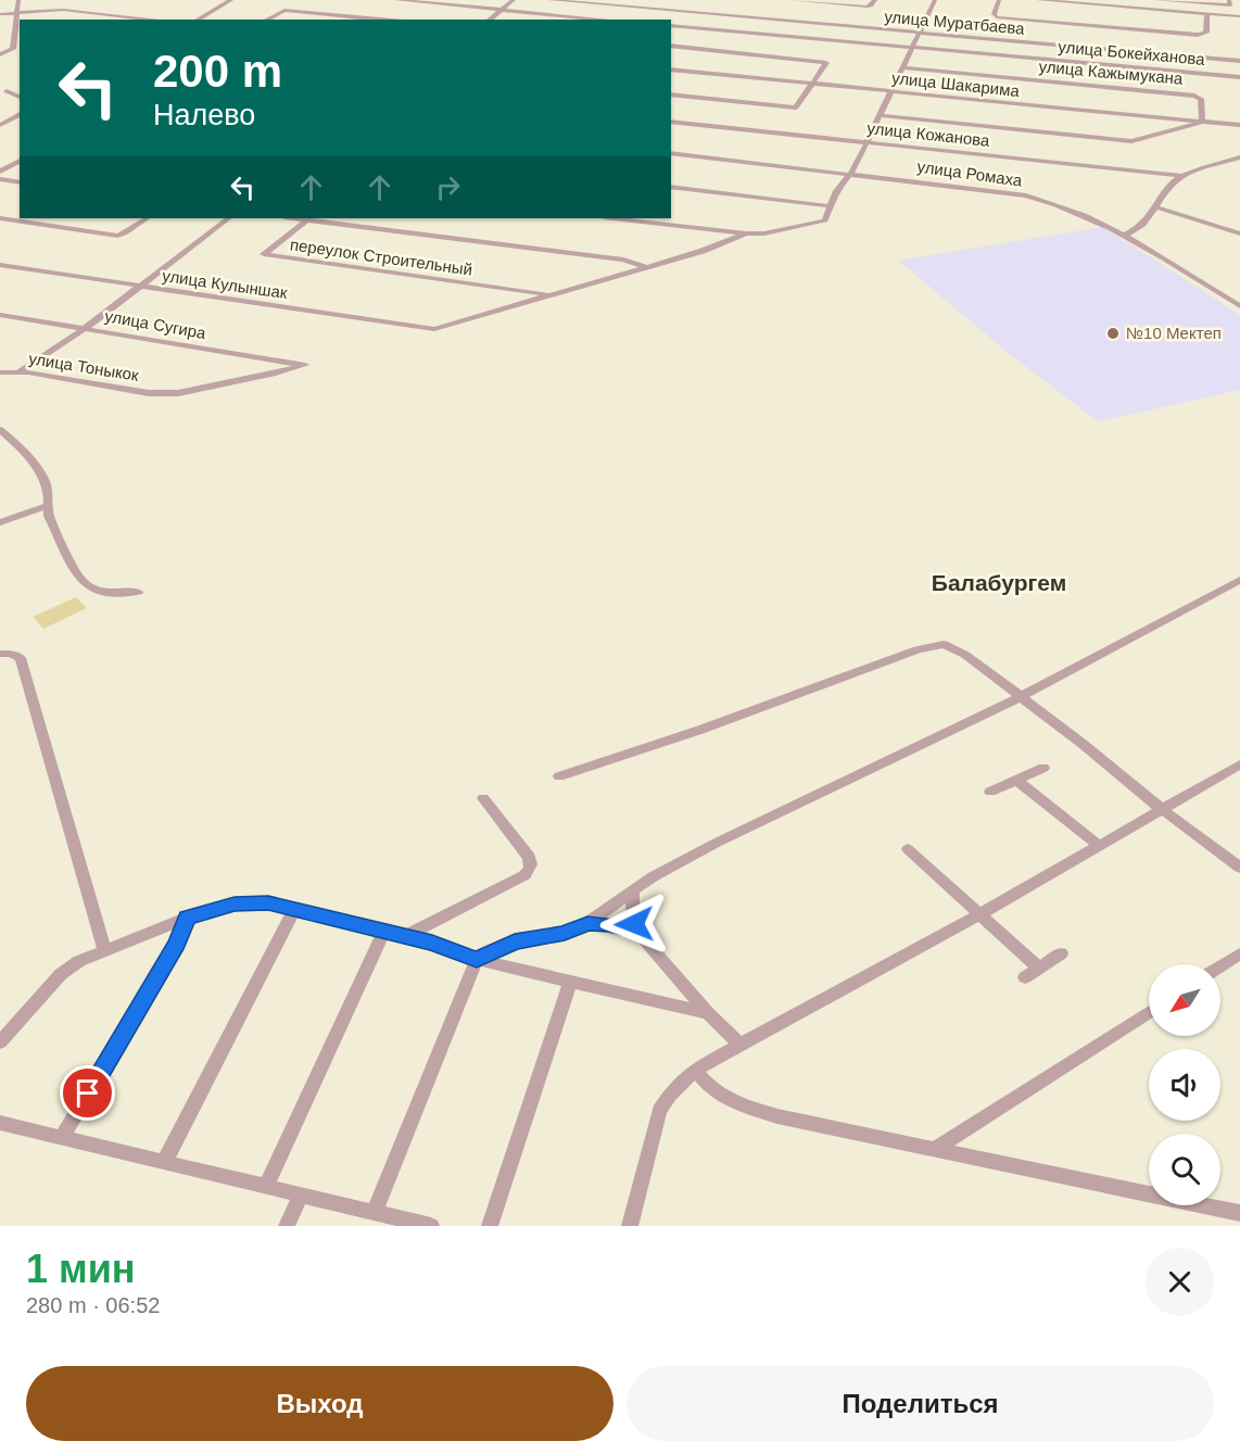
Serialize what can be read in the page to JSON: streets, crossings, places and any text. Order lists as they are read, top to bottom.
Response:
{
  "streets": {
    "street": [
      "улица Муратбаева",
      "улица Бокейханова",
      "улица Кажымукана",
      "улица Шакарима",
      "улица Кожанова",
      "улица Ромаха",
      "переулок Строительный",
      "улица Кулыншак",
      "улица Сугира",
      "улица Тоныкок"
    ]
  },
  "crossings": [
    ["улица Кажымукана", "улица Шакарима"],
    ["переулок Строительный", "улица Кулыншак"],
    ["улица Сугира", "улица Тоныкок"]
  ],
  "districts": ["Балабургем"],
  "places": ["№10 Мектеп"],
  "north": "bottom left",
  "page": {
    "turn": ["200 m", "Налево"],
    "heading": ["1 мин", "280 m · 06:52"],
    "buttons": ["Выход", "Поделиться"]
  }
}
